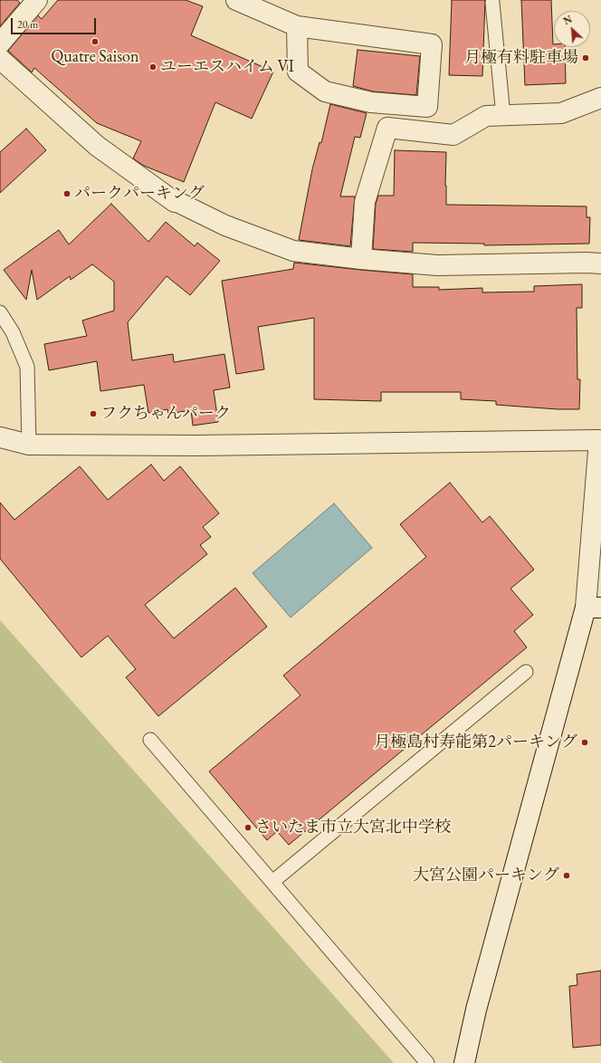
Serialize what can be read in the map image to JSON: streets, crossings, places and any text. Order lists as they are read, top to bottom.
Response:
{
  "places": [
    "Quatre Saison",
    "月極有料駐車場",
    "ユーエスハイム VI",
    "パークパーキング",
    "フクちゃんパーク",
    "月極島村寿能第2パーキング",
    "さいたま市立大宮北中学校",
    "大宮公園パーキング"
  ],
  "scale_bar": "20 m",
  "north": "top left"
}
